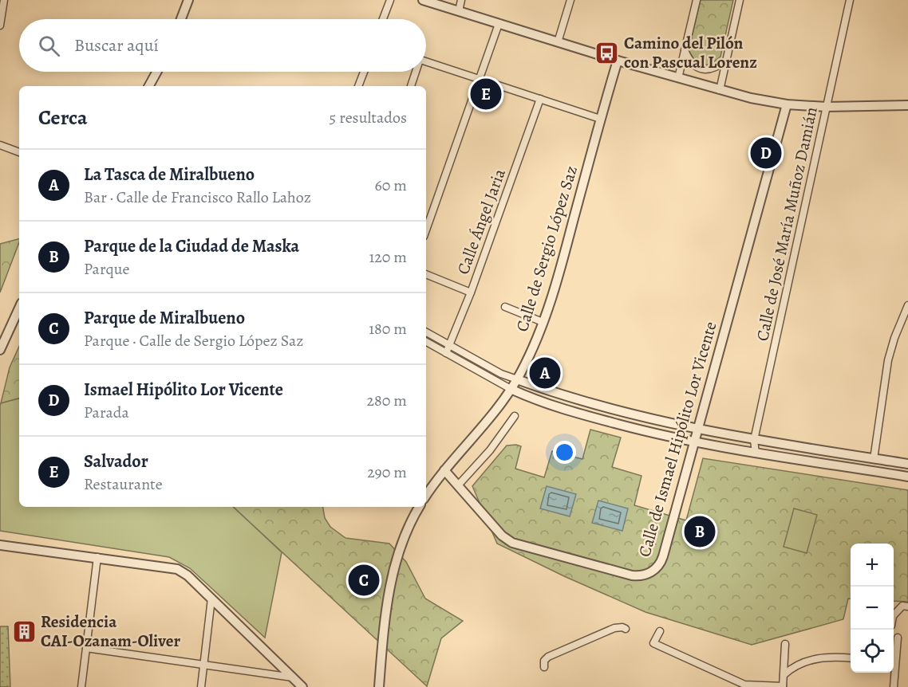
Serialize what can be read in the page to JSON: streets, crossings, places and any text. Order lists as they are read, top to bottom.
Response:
{
  "streets": {
    "street": [
      "Calle Ángel Jaria",
      "Calle de José María Muñoz Damián",
      "Calle de Sergio López Saz",
      "Calle de Ismael Hipólito Lor Vicente"
    ]
  },
  "crossings": [
    ["Calle de Sergio López Saz", "Calle de Ismael Hipólito Lor Vicente"]
  ],
  "places": {
    "bus stop": ["Camino del Pilón con Pascual Lorenz"],
    "building": ["Residencia CAI-Ozanam-Oliver"]
  },
  "page": {
    "search": "Buscar aquí",
    "pins": [
      "E",
      "D",
      "A",
      "B",
      "C"
    ],
    "heading": ["Cerca", "5 resultados"],
    "list": [
      {
        "mark": "A",
        "name": "La Tasca de Miralbueno",
        "note": "Bar · Calle de Francisco Rallo Lahoz",
        "value": "60 m"
      },
      {
        "mark": "B",
        "name": "Parque de la Ciudad de Maska",
        "note": "Parque",
        "value": "120 m"
      },
      {
        "mark": "C",
        "name": "Parque de Miralbueno",
        "note": "Parque · Calle de Sergio López Saz",
        "value": "180 m"
      },
      {
        "mark": "D",
        "name": "Ismael Hipólito Lor Vicente",
        "note": "Parada",
        "value": "280 m"
      },
      {
        "mark": "E",
        "name": "Salvador",
        "note": "Restaurante",
        "value": "290 m"
      }
    ],
    "map_buttons": ["+", "−"]
  }
}
